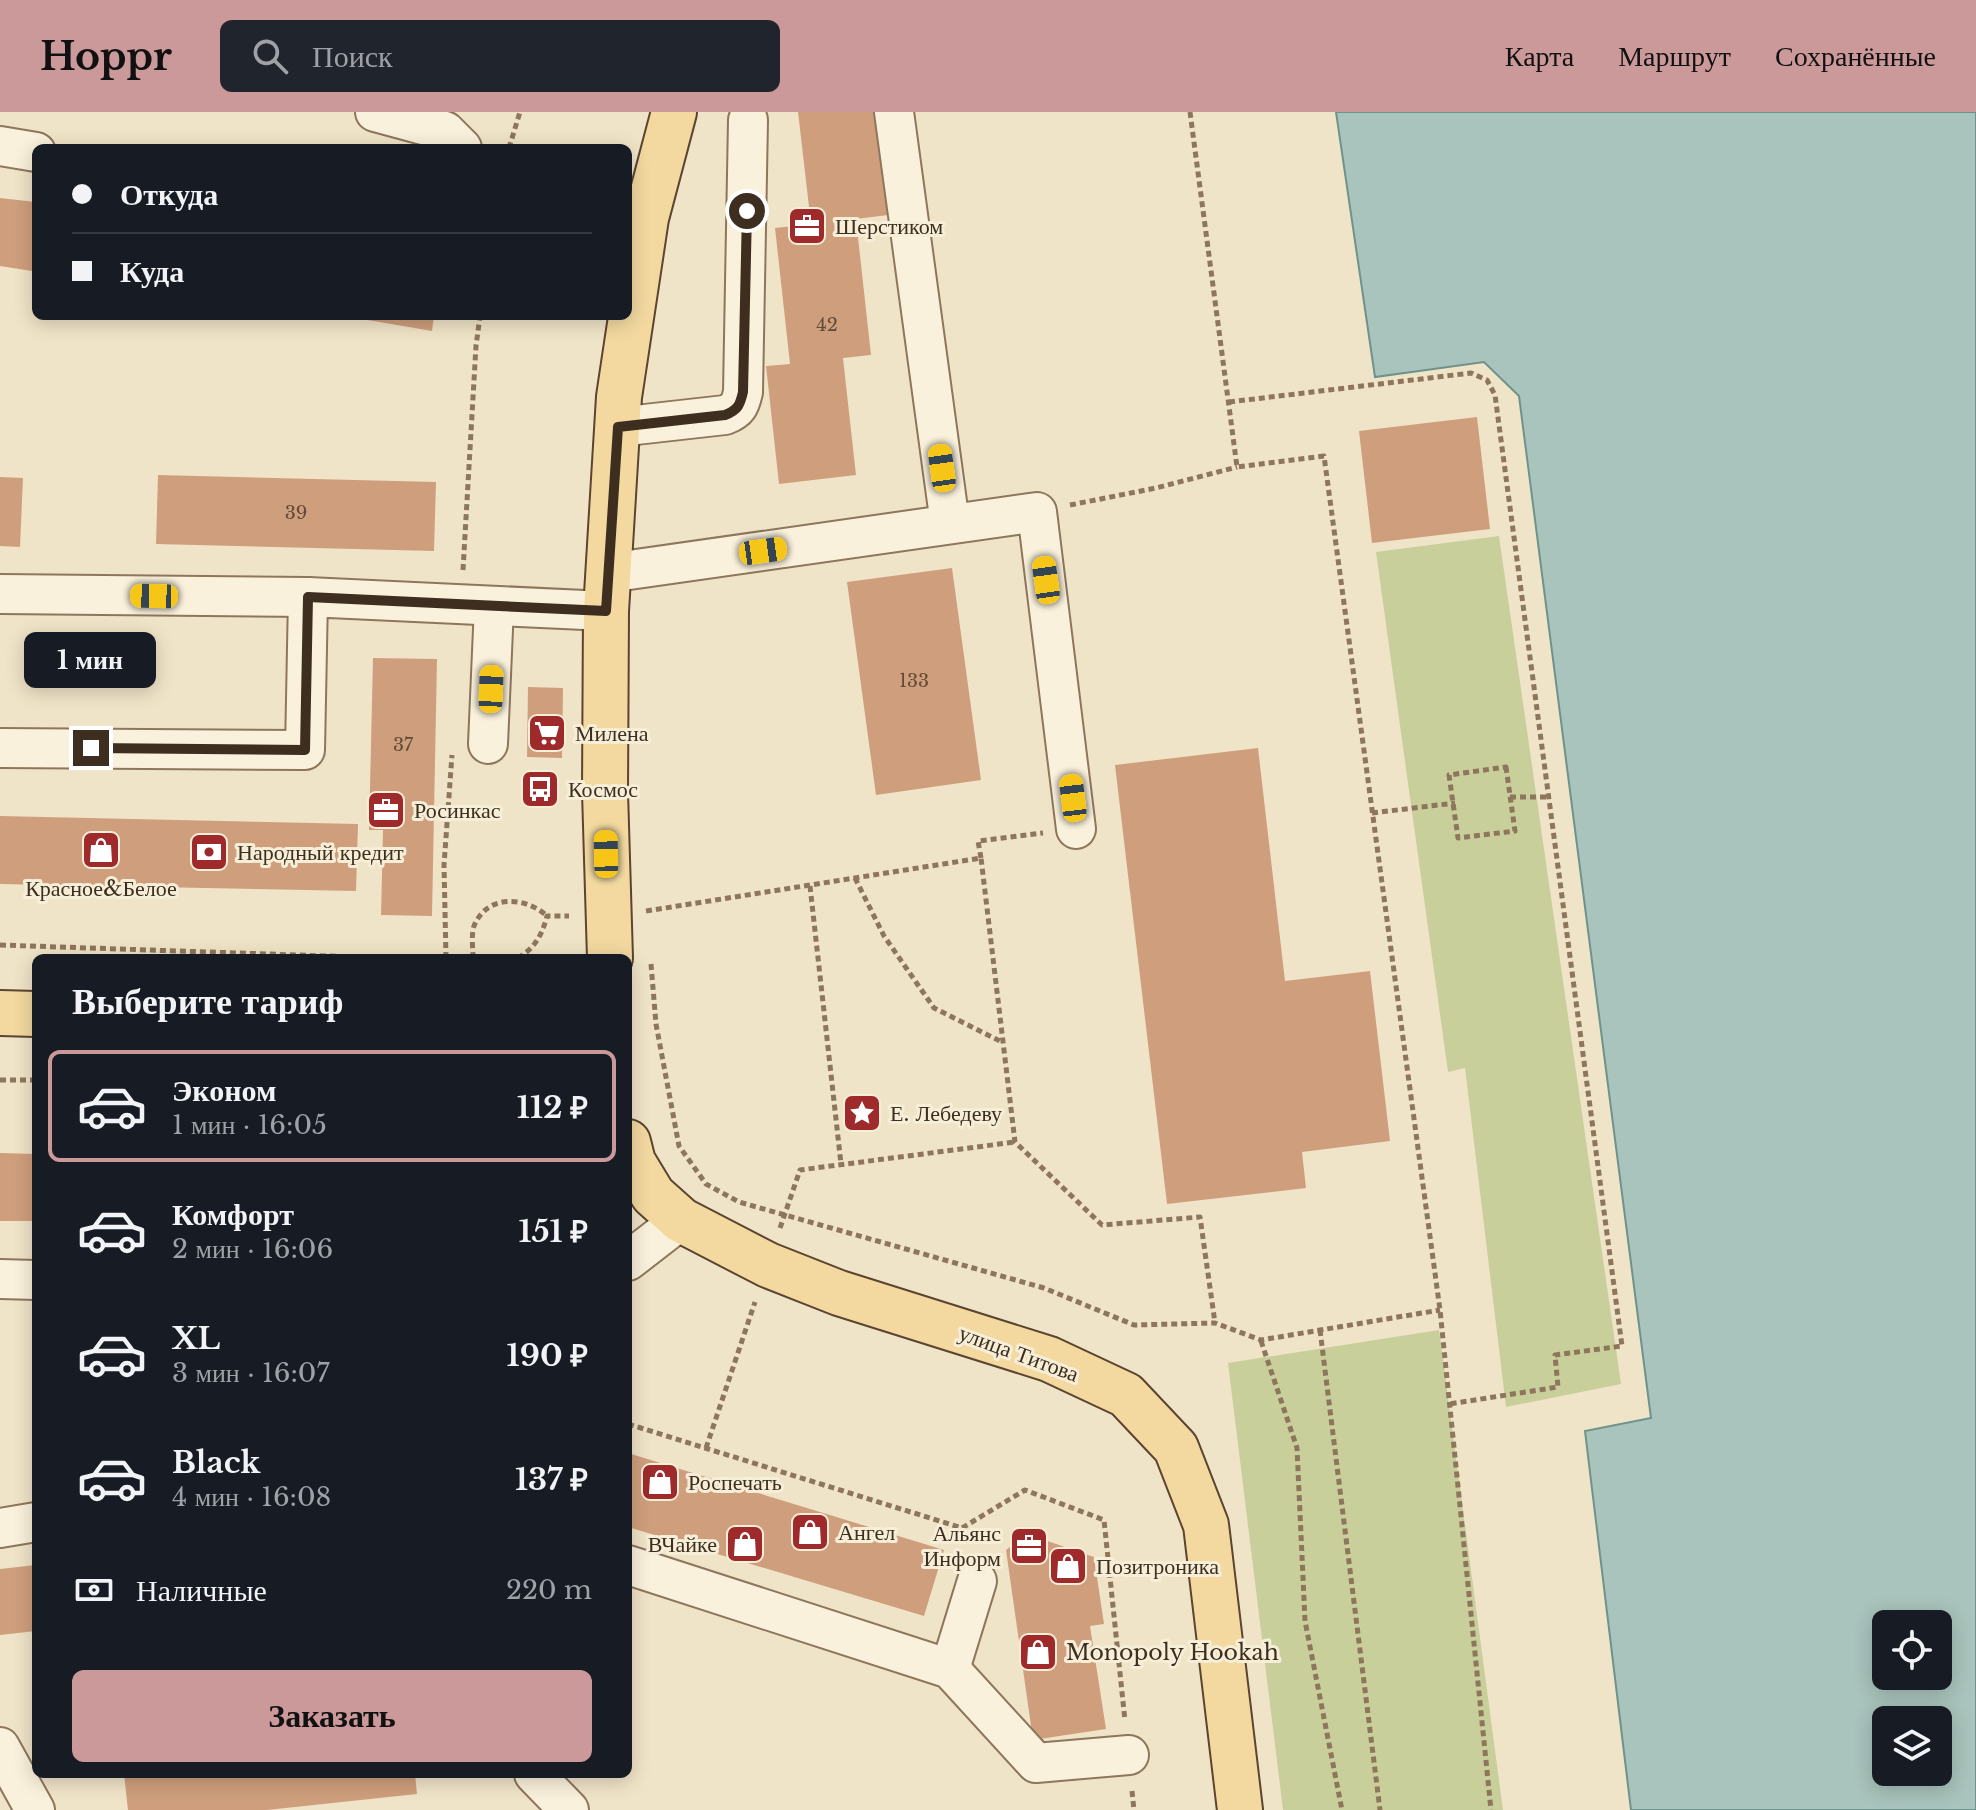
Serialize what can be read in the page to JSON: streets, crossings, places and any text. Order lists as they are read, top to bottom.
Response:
{
  "streets": {
    "main road": ["улица Титова"]
  },
  "places": {
    "office": ["Шерстиком", "Росинкас", "Альянс Информ"],
    "supermarket": ["Милена"],
    "bus stop": ["Космос"],
    "shop": [
      "Красное&Белое",
      "Роспечать",
      "Ангел",
      "ВЧайке",
      "Позитроника",
      "Monopoly Hookah"
    ],
    "bank": ["Народный кредит"],
    "place": ["Е. Лебедеву"]
  },
  "house_numbers": [
    "42",
    "39",
    "133",
    "37"
  ],
  "page": {
    "header": "Hoppr",
    "search": "Поиск",
    "nav": ["Карта", "Маршрут", "Сохранённые"],
    "banner": ["Откуда", "Куда"],
    "bubble": "1 мин",
    "heading": "Выберите тариф",
    "list": [
      {
        "name": "Эконом",
        "note": "1 мин · 16:05",
        "value": "112 ₽"
      },
      {
        "name": "Комфорт",
        "note": "2 мин · 16:06",
        "value": "151 ₽"
      },
      {
        "name": "XL",
        "note": "3 мин · 16:07",
        "value": "190 ₽"
      },
      {
        "name": "Black",
        "note": "4 мин · 16:08",
        "value": "137 ₽"
      }
    ],
    "pay": ["Наличные", "220 m"],
    "buttons": "Заказать"
  }
}
